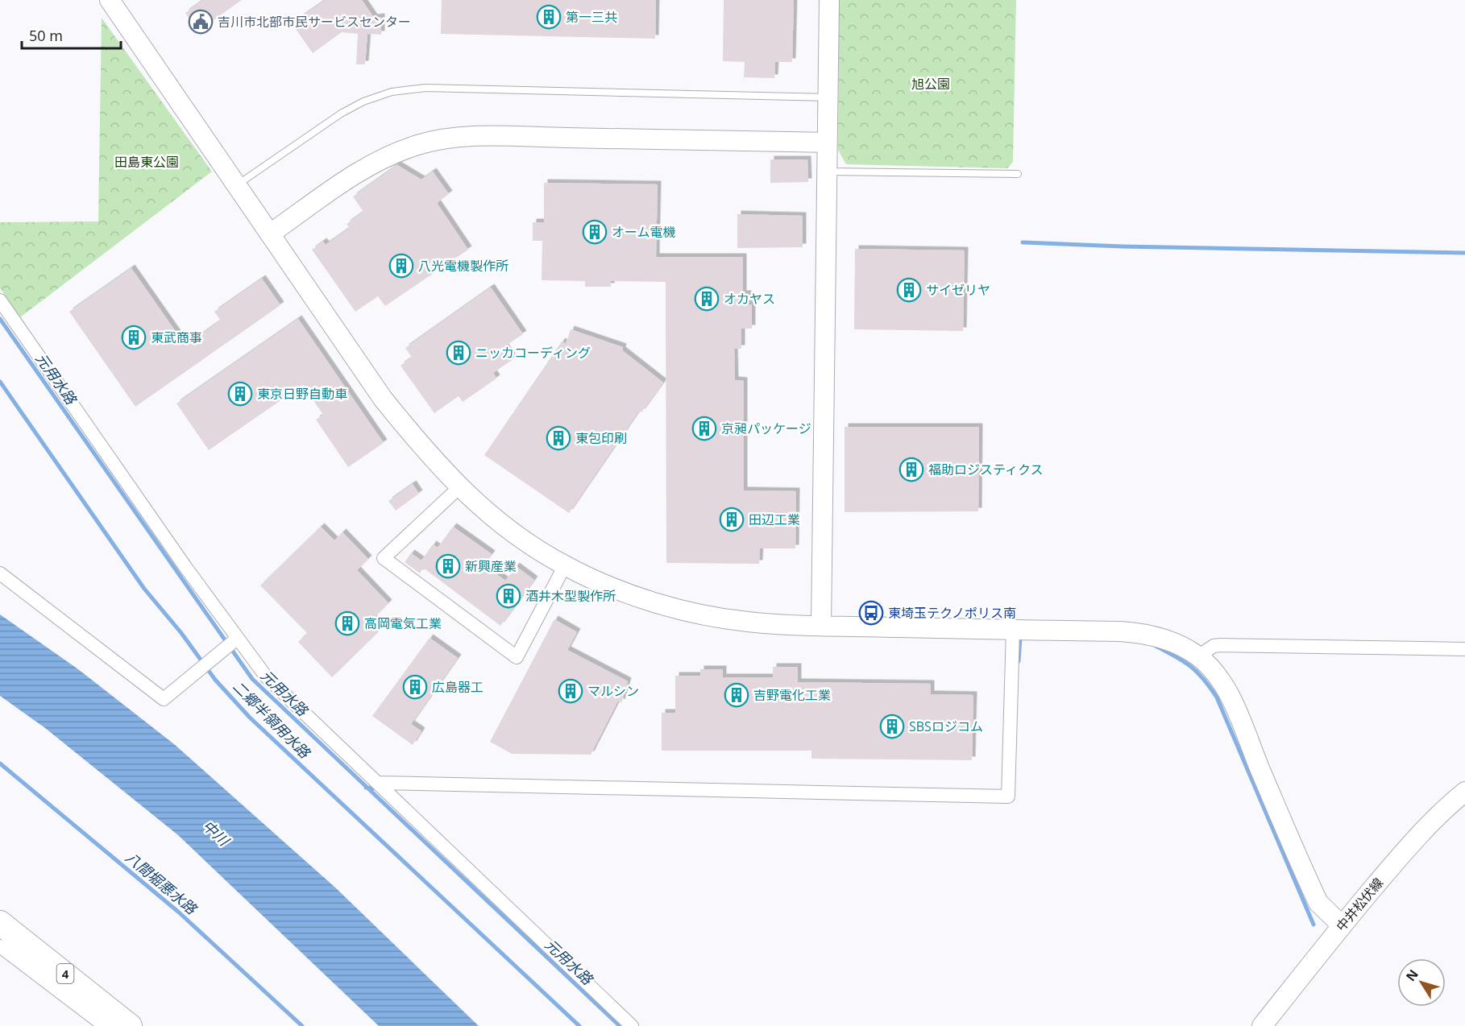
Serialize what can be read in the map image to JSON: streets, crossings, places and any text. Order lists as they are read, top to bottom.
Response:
{
  "streets": {
    "highway": ["4"],
    "street": ["中井松伏線"]
  },
  "water": [
    "元用水路",
    "二郷半領用水路",
    "中川",
    "八間堀悪水路"
  ],
  "parks": ["旭公園", "田島東公園"],
  "places": {
    "building": [
      "第一三共",
      "オーム電機",
      "八光電機製作所",
      "サイゼリヤ",
      "オカヤス",
      "東武商事",
      "ニッカコーディング",
      "東京日野自動車",
      "京昶パッケージ",
      "東包印刷",
      "福助ロジスティクス",
      "田辺工業",
      "新興産業",
      "酒井木型製作所",
      "高岡電気工業",
      "広島器工",
      "マルシン",
      "吉野電化工業",
      "SBSロジコム"
    ],
    "public building": ["吉川市北部市民サービスセンター"],
    "bus stop": ["東埼玉テクノポリス南"]
  },
  "scale_bar": "50 m",
  "north": "top left"
}
